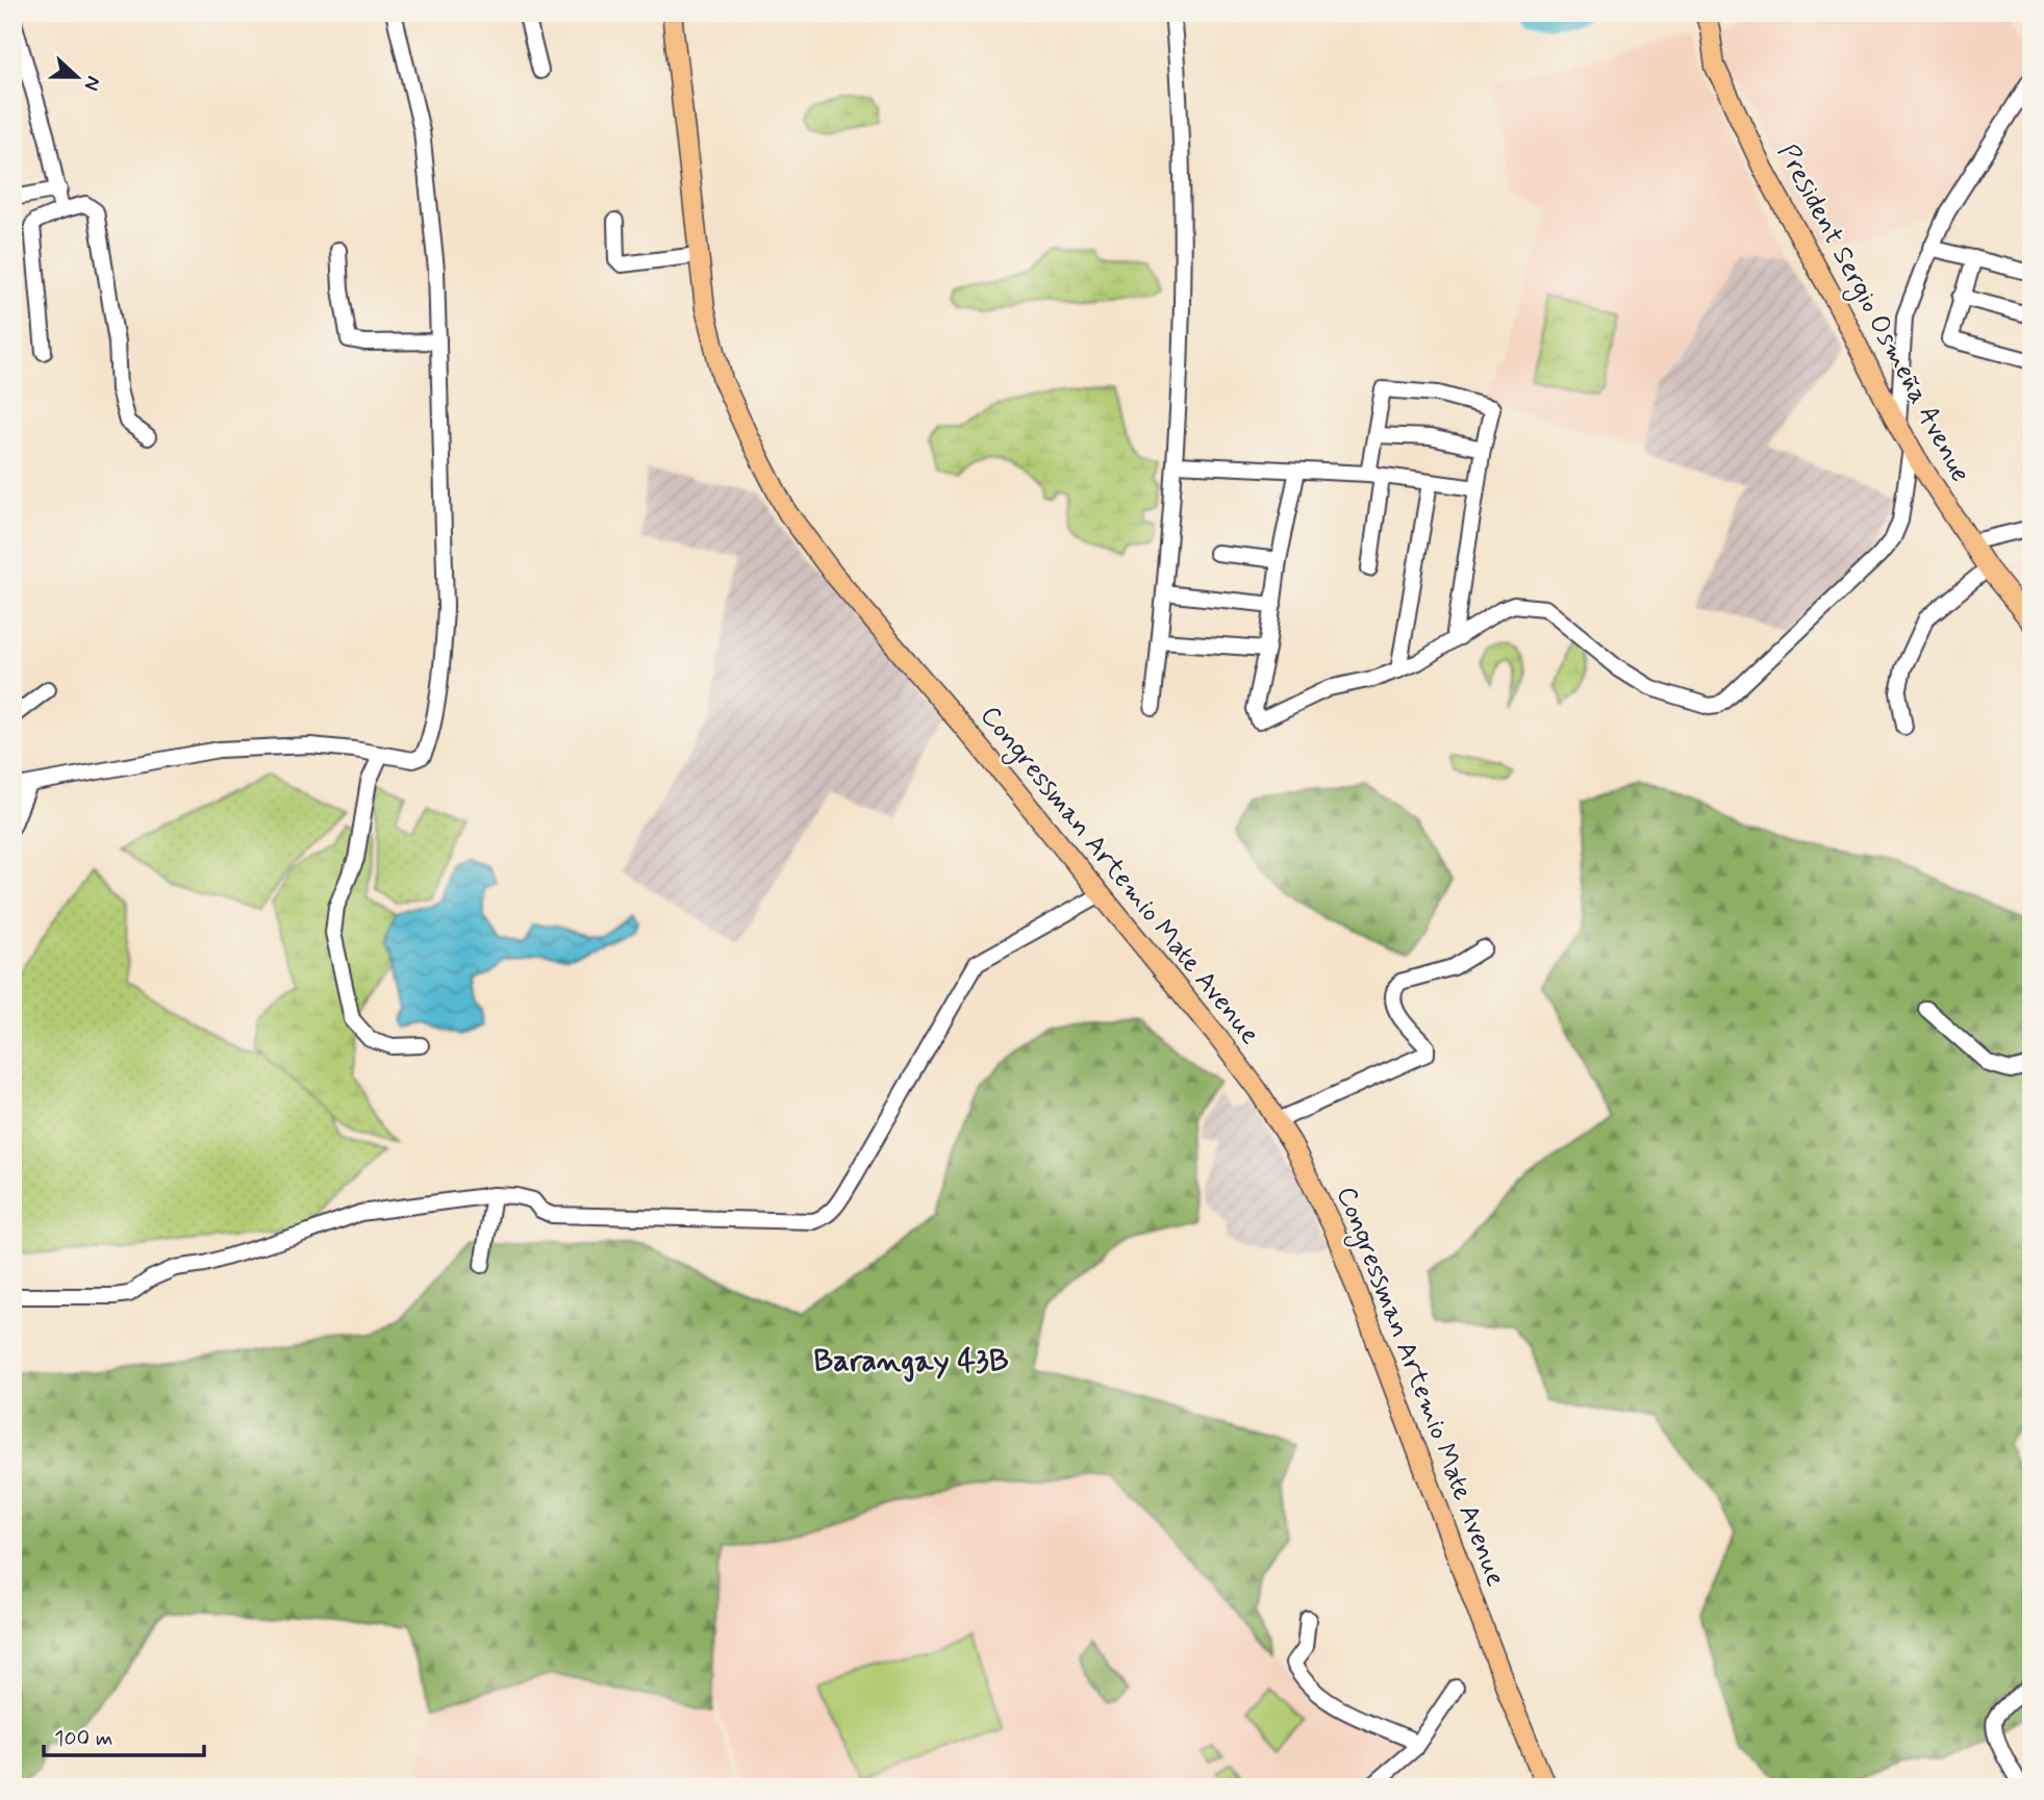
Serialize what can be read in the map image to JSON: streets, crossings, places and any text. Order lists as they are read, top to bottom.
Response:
{
  "streets": {
    "main road": ["President Sergio Osmeña Avenue", "Congressman Artemio Mate Avenue"]
  },
  "districts": ["Barangay 43B"],
  "scale_bar": "100 m",
  "north": "right"
}
